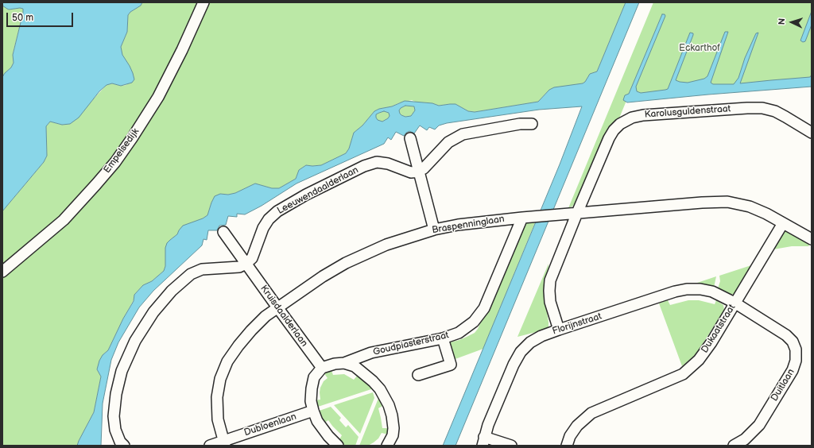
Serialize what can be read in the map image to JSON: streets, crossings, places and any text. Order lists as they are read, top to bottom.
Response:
{
  "streets": {
    "street": [
      "Karolusguldenstraat",
      "Empelsedijk",
      "Leeuwendaalderlaan",
      "Braspenninglaan",
      "Kruisdaalderlaan",
      "Florijnstraat",
      "Dukaatstraat",
      "Goudpiasterstraat",
      "Duitlaan",
      "Dubloenlaan"
    ]
  },
  "crossings": [
    ["Karolusguldenstraat", "Braspenninglaan"],
    ["Karolusguldenstraat", "Florijnstraat"],
    ["Leeuwendaalderlaan", "Kruisdaalderlaan"],
    ["Braspenninglaan", "Kruisdaalderlaan"],
    ["Braspenninglaan", "Dukaatstraat"],
    ["Braspenninglaan", "Goudpiasterstraat"],
    ["Braspenninglaan", "Dubloenlaan"],
    ["Kruisdaalderlaan", "Goudpiasterstraat"],
    ["Florijnstraat", "Dukaatstraat"],
    ["Florijnstraat", "Duitlaan"],
    ["Dukaatstraat", "Duitlaan"]
  ],
  "parks": ["Eckarthof"],
  "scale_bar": "50 m",
  "north": "left"
}
